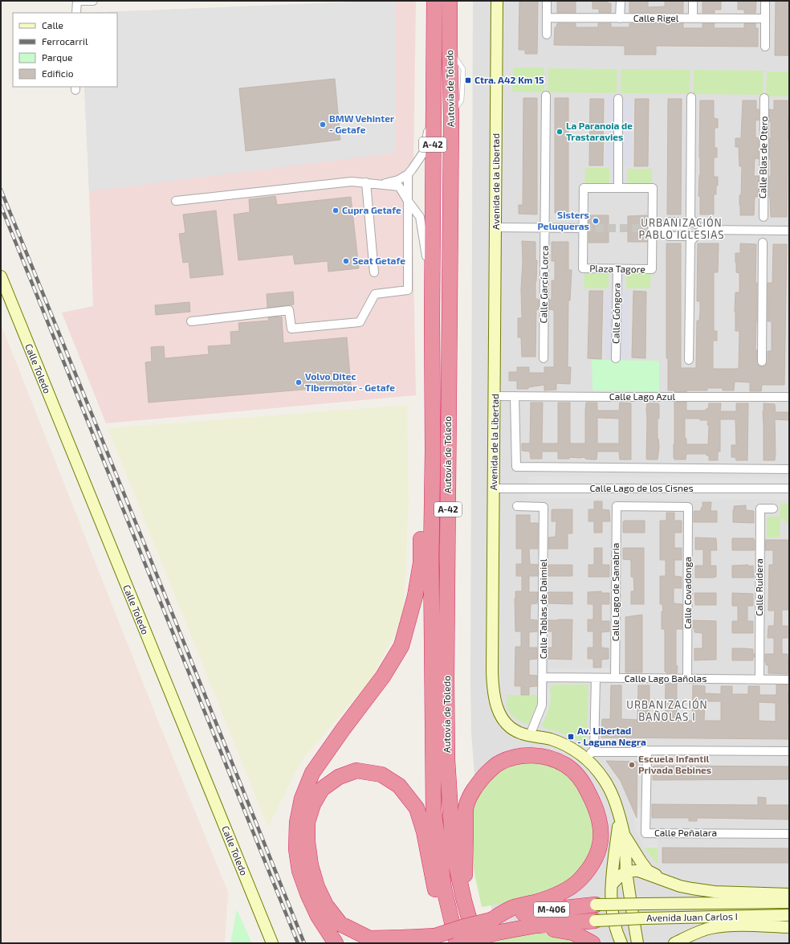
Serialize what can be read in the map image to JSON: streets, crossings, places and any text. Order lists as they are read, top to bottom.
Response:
{
  "streets": {
    "highway": ["Autovía de Toledo", "A-42", "M-406"],
    "street": [
      "Calle Rigel",
      "Calle Blas de Otero",
      "Avenida de la Libertad",
      "Plaza Tagore",
      "Calle García Lorca",
      "Calle Góngora",
      "Calle Toledo",
      "Calle Lago Azul",
      "Calle Lago de los Cisnes",
      "Calle Ruidera",
      "Calle Lago de Sanabria",
      "Calle Covadonga",
      "Calle Tablas de Daimiel",
      "Calle Lago Bañolas",
      "Calle Peñalara",
      "Avenida Juan Carlos I"
    ]
  },
  "crossings": [
    ["Avenida de la Libertad", "Calle Lago Azul"],
    ["Avenida de la Libertad", "Calle Lago de los Cisnes"],
    ["Avenida de la Libertad", "Calle Tablas de Daimiel"],
    ["Plaza Tagore", "Calle Góngora"],
    ["Calle Ruidera", "Calle Lago Bañolas"],
    ["Calle Lago de Sanabria", "Calle Covadonga"],
    ["Calle Lago de Sanabria", "Calle Lago Bañolas"],
    ["Calle Covadonga", "Calle Lago Bañolas"],
    ["Calle Tablas de Daimiel", "Calle Lago Bañolas"],
    ["M-406", "Avenida Juan Carlos I"]
  ],
  "districts": ["URBANIZACIÓN PABLO IGLESIAS", "URBANIZACIÓN BAÑOLAS I"],
  "places": {
    "transit": ["Ctra. A42 Km 15", "Av. Libertad - Laguna Negra"],
    "other": [
      "BMW Vehinter - Getafe",
      "La Paranoia de Trastaravies",
      "Cupra Getafe",
      "Sisters Peluqueras",
      "Seat Getafe",
      "Volvo Ditec Tibermotor - Getafe",
      "Escuela Infantil Privada Bebines"
    ]
  },
  "legend": [
    "Calle",
    "Ferrocarril",
    "Parque",
    "Edificio"
  ]
}
